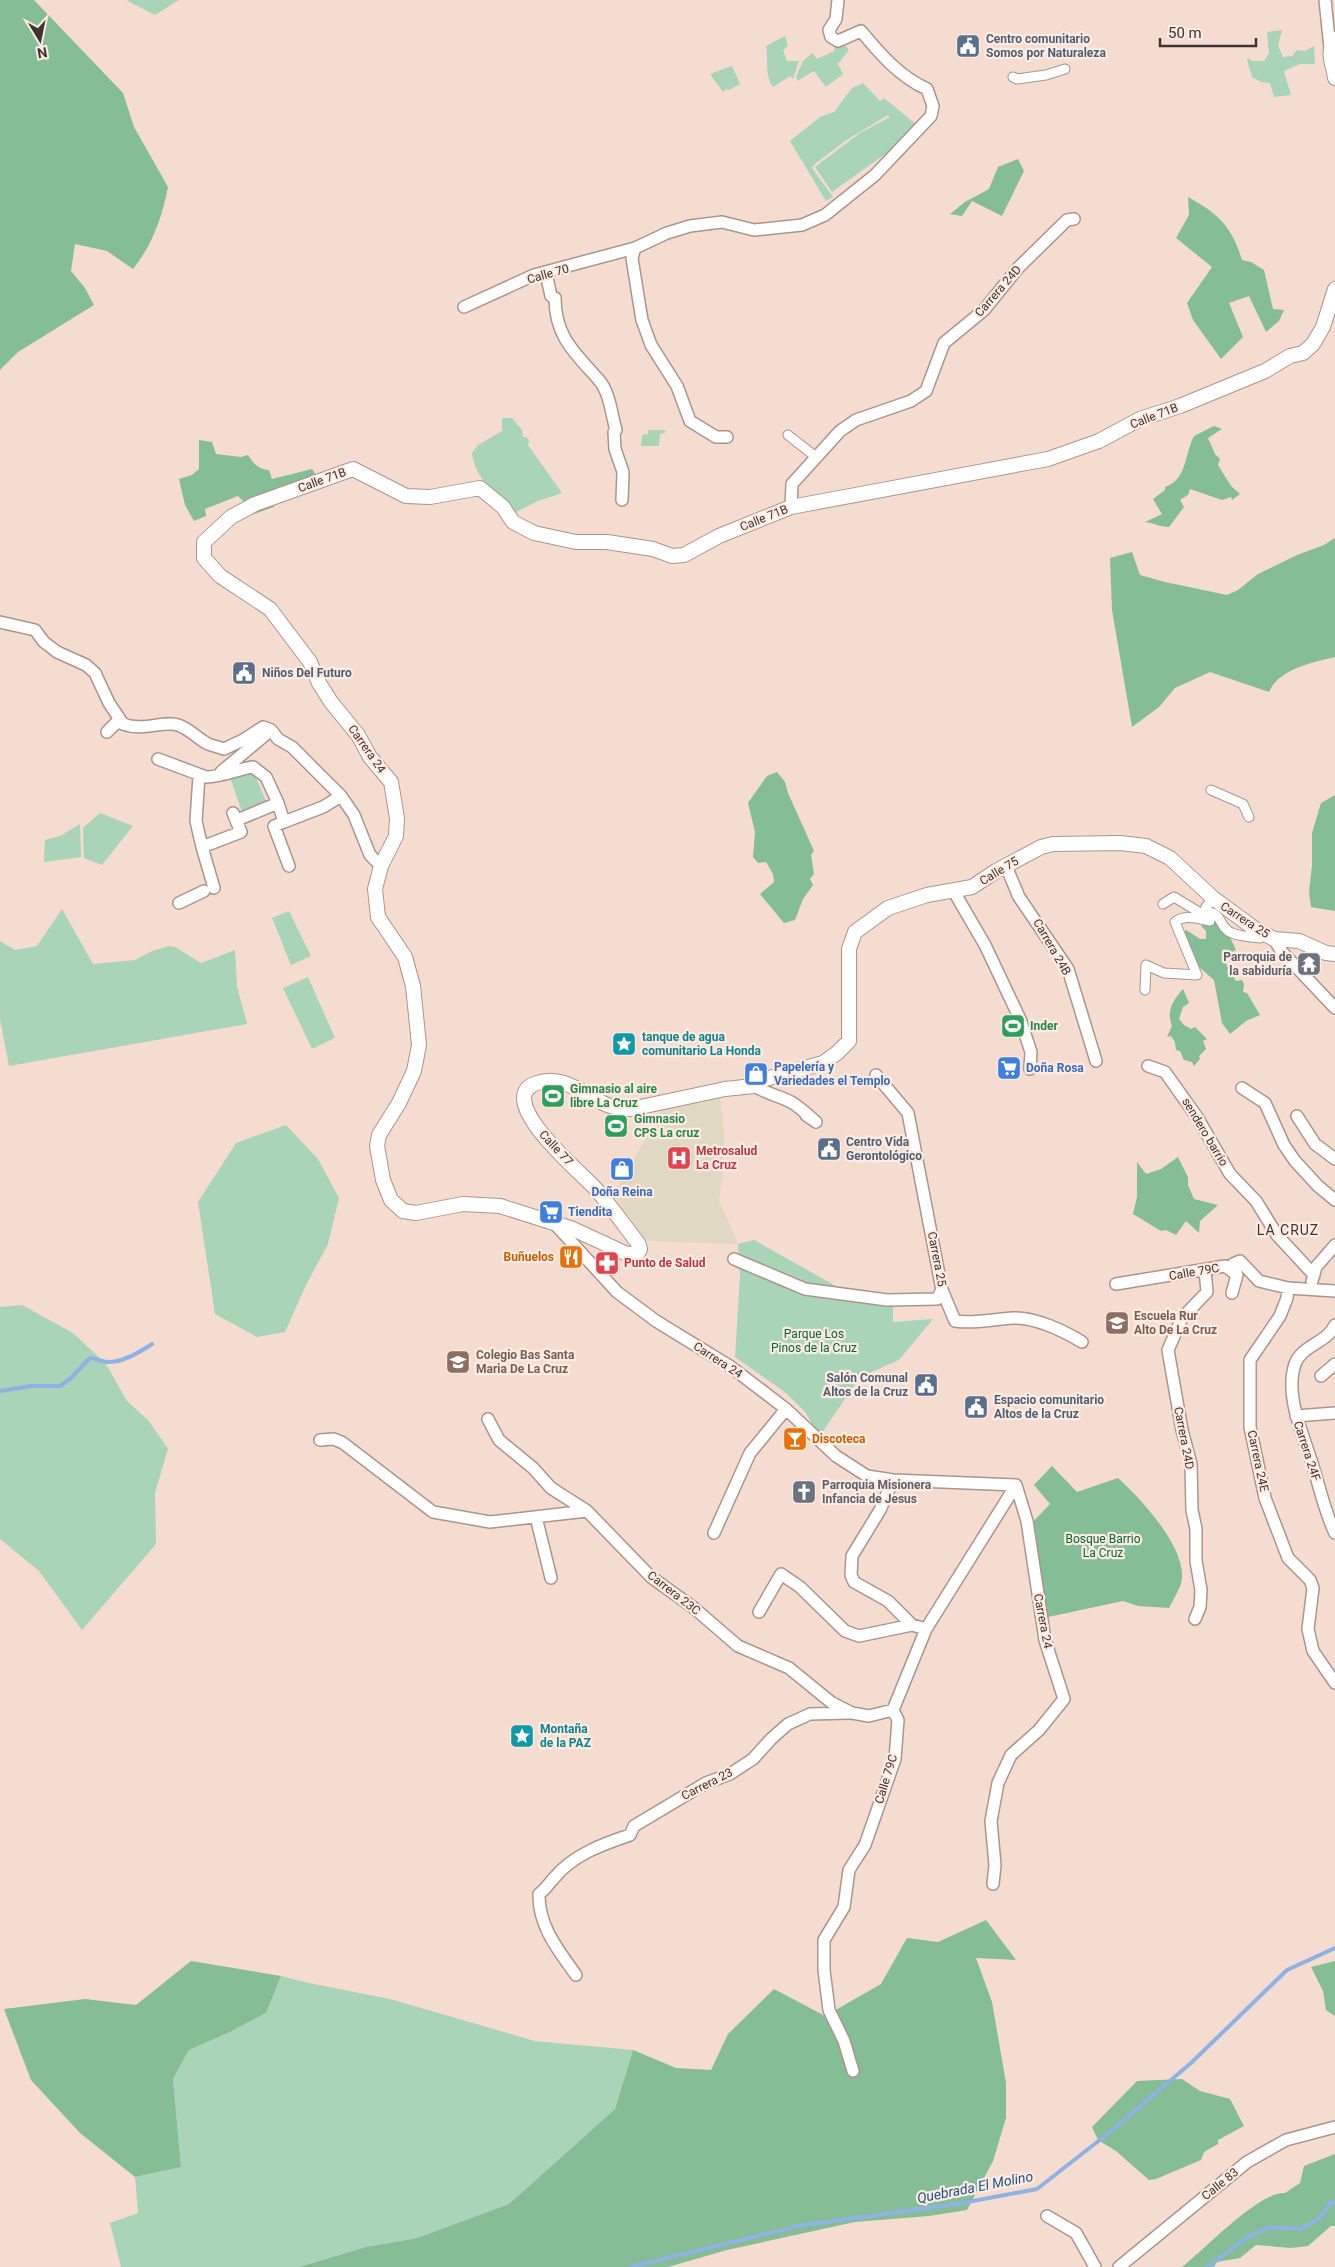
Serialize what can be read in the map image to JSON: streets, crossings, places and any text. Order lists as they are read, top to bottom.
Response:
{
  "streets": {
    "street": [
      "Calle 70",
      "Carrera 24D",
      "Calle 71B",
      "Carrera 24",
      "Calle 75",
      "Carrera 25",
      "Carrera 24B",
      "sendero barrio",
      "Calle 77",
      "Calle 79C",
      "Carrera 24F",
      "Carrera 24E",
      "Carrera 23C",
      "Carrera 23",
      "Calle 83"
    ]
  },
  "crossings": [
    ["Carrera 24D", "Calle 71B"],
    ["Carrera 24D", "Calle 79C"],
    ["Calle 71B", "Carrera 24"],
    ["Carrera 24", "Calle 77"],
    ["Calle 75", "Carrera 25"],
    ["Calle 75", "Carrera 24B"],
    ["Calle 75", "Calle 77"],
    ["Calle 79C", "Carrera 24E"],
    ["Calle 79C", "Carrera 23C"],
    ["Carrera 23C", "Carrera 23"]
  ],
  "districts": ["LA CRUZ"],
  "water": ["Quebrada El Molino"],
  "parks": ["Parque Los Pinos de la Cruz", "Bosque Barrio La Cruz"],
  "places": {
    "public building": [
      "Centro comunitario Somos por Naturaleza",
      "Niños Del Futuro",
      "Centro Vida Gerontológico",
      "Salón Comunal Altos de la Cruz",
      "Espacio comunitario Altos de la Cruz"
    ],
    "temple": ["Parroquia de la sabiduría"],
    "sports": ["Inder", "Gimnasio al aire libre La Cruz", "Gimnasio CPS La cruz"],
    "place": ["tanque de agua comunitario La Honda", "Montaña de la PAZ"],
    "supermarket": ["Doña Rosa", "Tiendita"],
    "shop": ["Papelería y Variedades el Templo", "Doña Reina"],
    "hospital": ["Metrosalud La Cruz"],
    "restaurant": ["Buñuelos"],
    "pharmacy": ["Punto de Salud"],
    "school or university": ["Escuela Rur Alto De La Cruz", "Colegio Bas Santa Maria De La Cruz"],
    "bar": ["Discoteca"],
    "church": ["Parroquia Misionera Infancia de Jesus"]
  },
  "scale_bar": "50 m",
  "north": "bottom"
}
